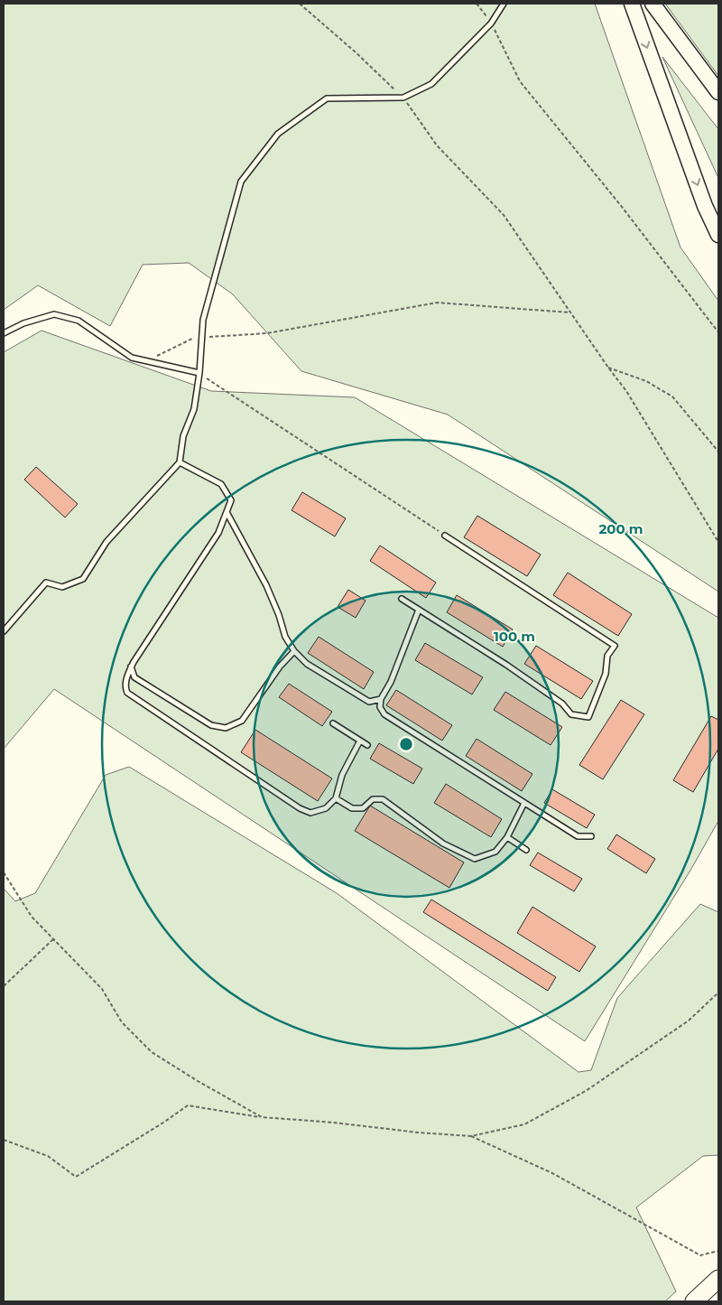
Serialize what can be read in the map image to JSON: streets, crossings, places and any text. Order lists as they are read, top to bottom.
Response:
{
  "rings": ["200 m", "100 m"]
}
